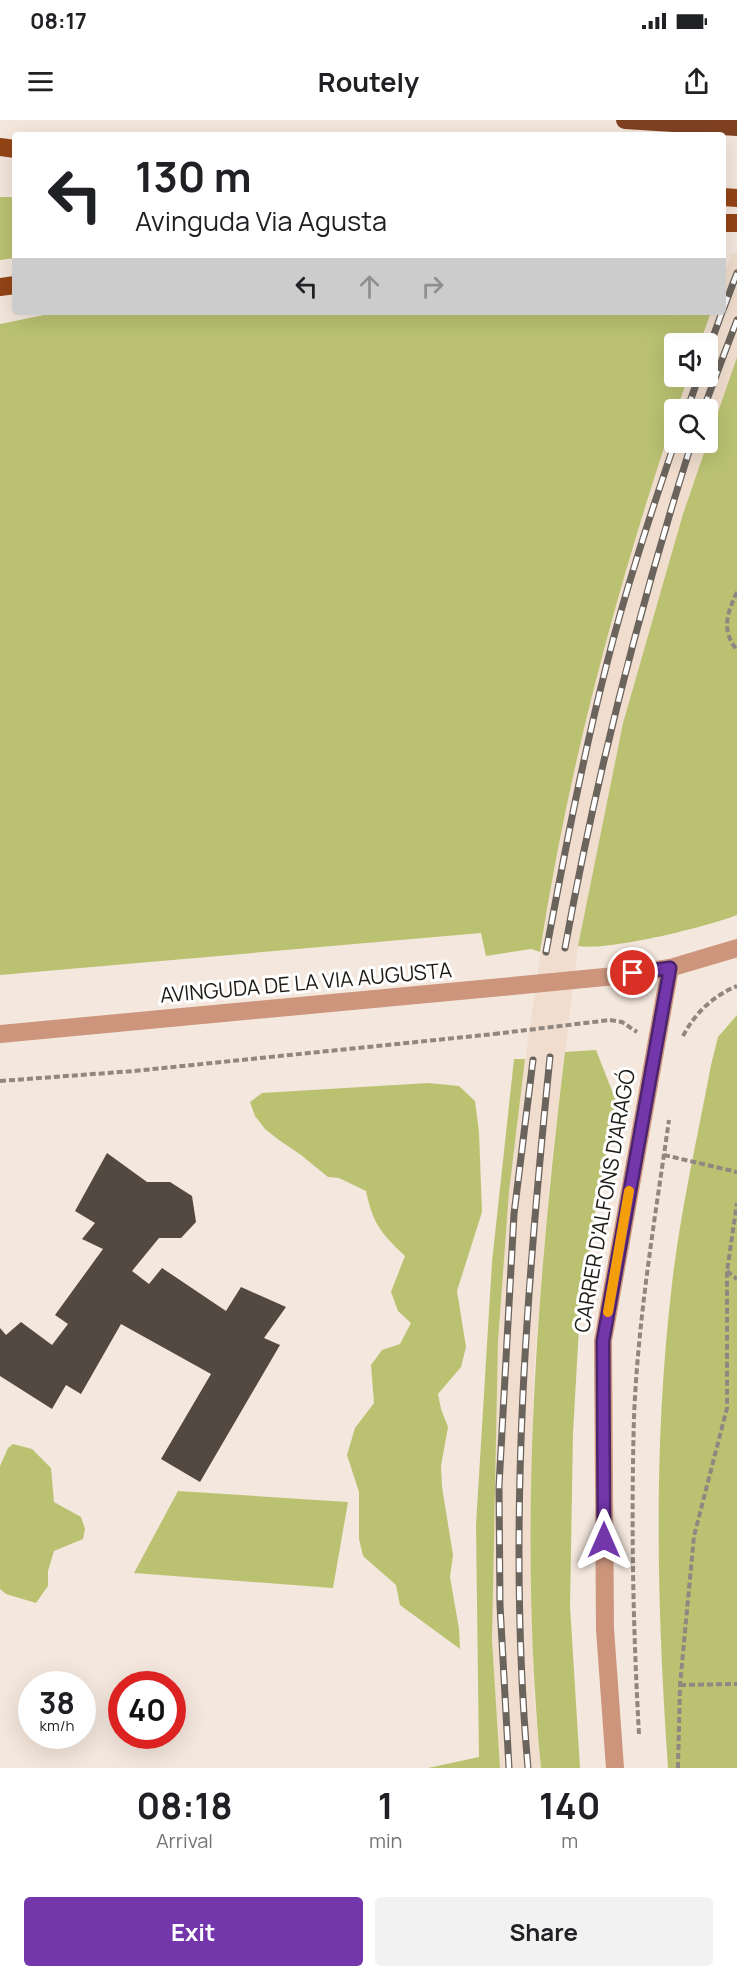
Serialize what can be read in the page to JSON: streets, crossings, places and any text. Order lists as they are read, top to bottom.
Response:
{
  "streets": {
    "street": ["AVINGUDA DE LA VIA AUGUSTA", "CARRER D'ALFONS D'ARAGÓ"]
  },
  "crossings": [
    ["AVINGUDA DE LA VIA AUGUSTA", "CARRER D'ALFONS D'ARAGÓ"]
  ],
  "page": {
    "status": "08:17",
    "header": "Routely",
    "turn": ["130 m", "Avinguda Via Agusta"],
    "speed": "38 km/h",
    "limit": "40",
    "eta": [
      "08:18",
      "Arrival",
      "1",
      "min",
      "140",
      "m"
    ],
    "buttons": ["Exit", "Share"]
  }
}
